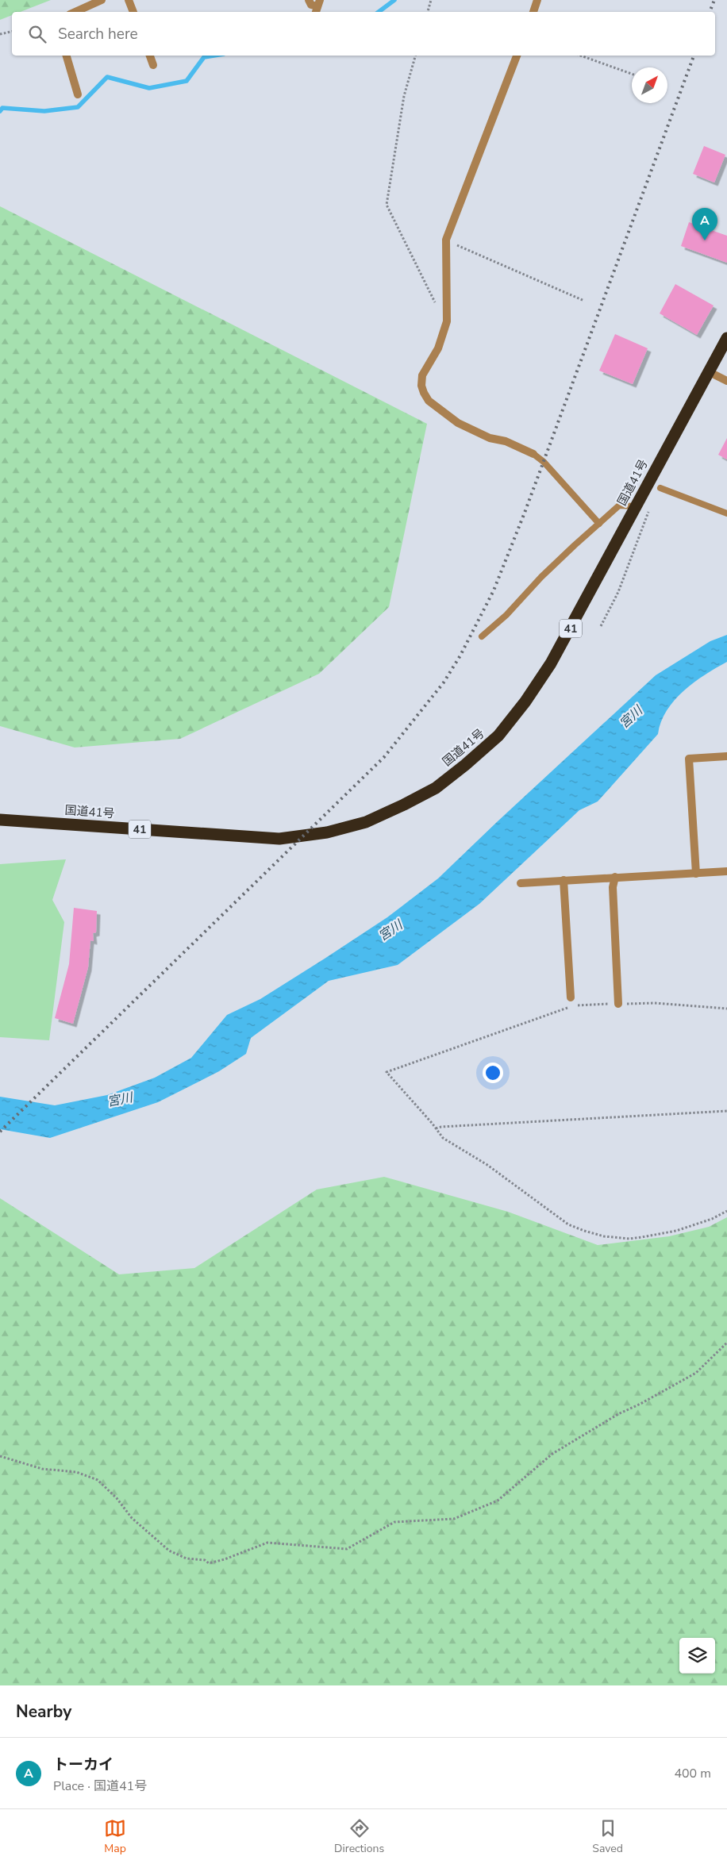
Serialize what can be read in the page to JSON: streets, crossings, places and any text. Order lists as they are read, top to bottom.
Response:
{
  "streets": {
    "highway": ["国道41号", "41"]
  },
  "water": ["宮川"],
  "north": "top right",
  "page": {
    "search": "Search here",
    "pins": "A",
    "heading": "Nearby",
    "list": [
      {
        "mark": "A",
        "name": "トーカイ",
        "note": "Place · 国道41号",
        "value": "400 m"
      }
    ],
    "nav": ["Map", "Directions", "Saved"]
  }
}
